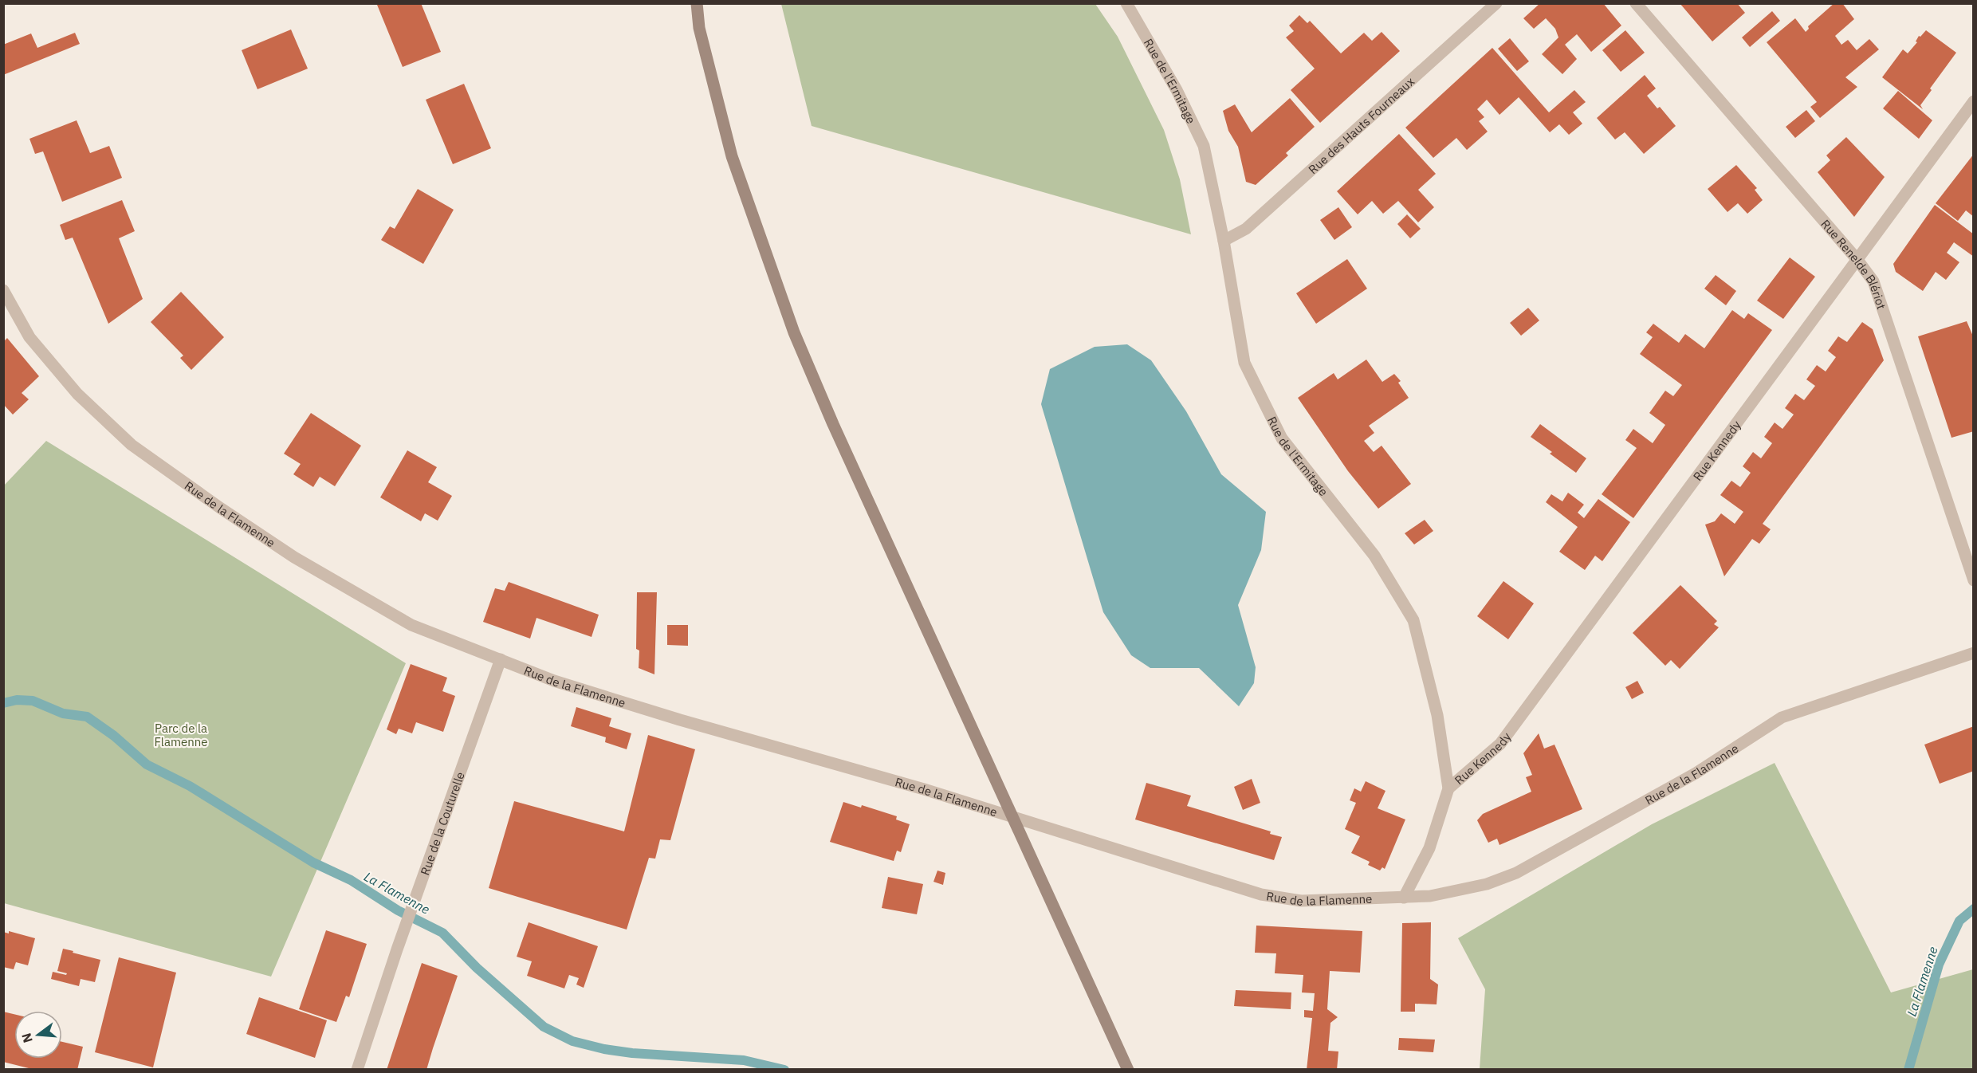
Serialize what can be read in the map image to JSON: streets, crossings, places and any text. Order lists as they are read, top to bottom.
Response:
{
  "streets": {
    "street": [
      "Rue de l'Ermitage",
      "Rue des Hauts Fourneaux",
      "Rue Renelde Blériot",
      "Rue Kennedy",
      "Rue de la Flamenne",
      "Rue de la Couturelle"
    ]
  },
  "crossings": [
    ["Rue de l'Ermitage", "Rue des Hauts Fourneaux"],
    ["Rue de l'Ermitage", "Rue Kennedy"],
    ["Rue de l'Ermitage", "Rue de la Flamenne"],
    ["Rue Renelde Blériot", "Rue Kennedy"],
    ["Rue de la Flamenne", "Rue de la Couturelle"]
  ],
  "water": ["La Flamenne"],
  "parks": ["Parc de la Flamenne"],
  "north": "left"
}
